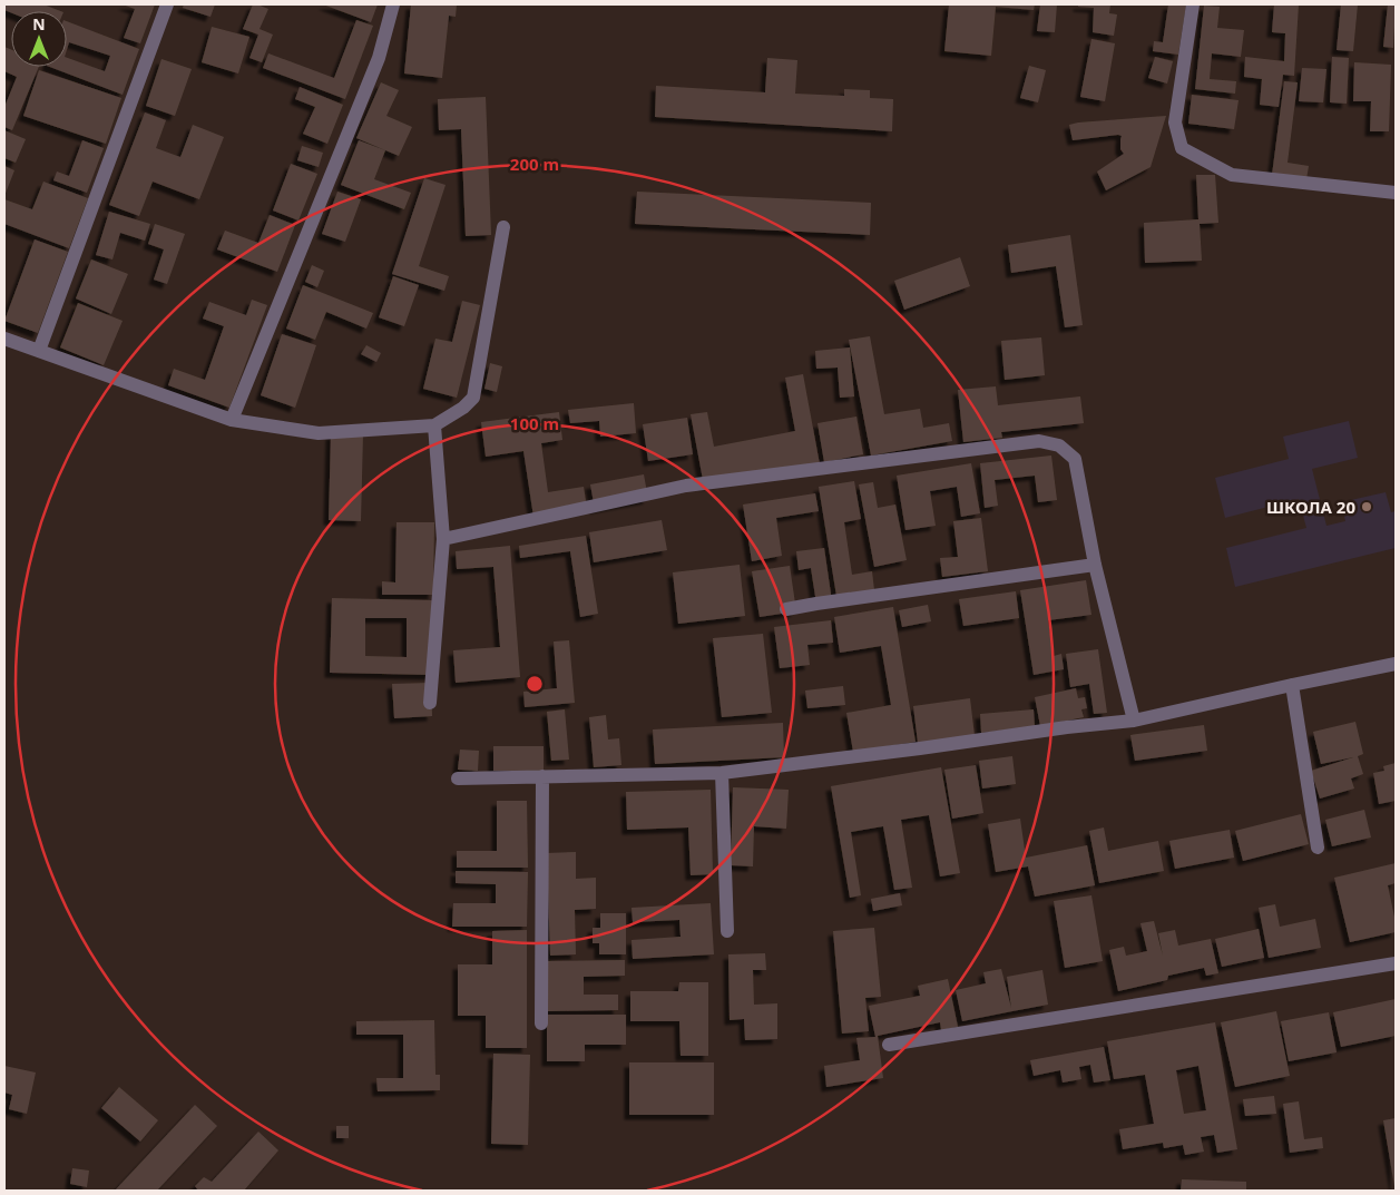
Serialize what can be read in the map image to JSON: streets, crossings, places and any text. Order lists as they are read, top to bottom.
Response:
{
  "places": ["ШКОЛА 20"],
  "north": "top",
  "rings": ["200 m", "100 m"]
}
